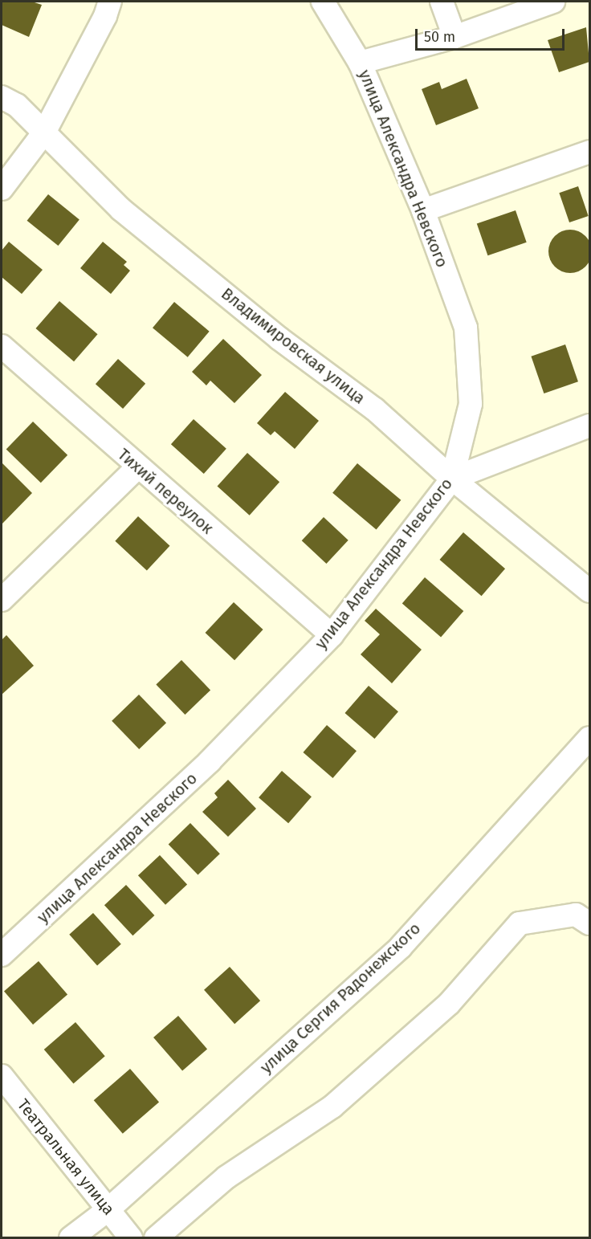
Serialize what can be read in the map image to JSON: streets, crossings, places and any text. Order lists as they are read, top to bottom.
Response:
{
  "streets": {
    "street": [
      "улица Александра Невского",
      "Владимировская улица",
      "Тихий переулок",
      "улица Сергия Радонежского",
      "Театральная улица"
    ]
  },
  "crossings": [
    ["улица Александра Невского", "Владимировская улица"],
    ["улица Александра Невского", "Тихий переулок"],
    ["улица Сергия Радонежского", "Театральная улица"]
  ],
  "scale_bar": "50 m"
}
